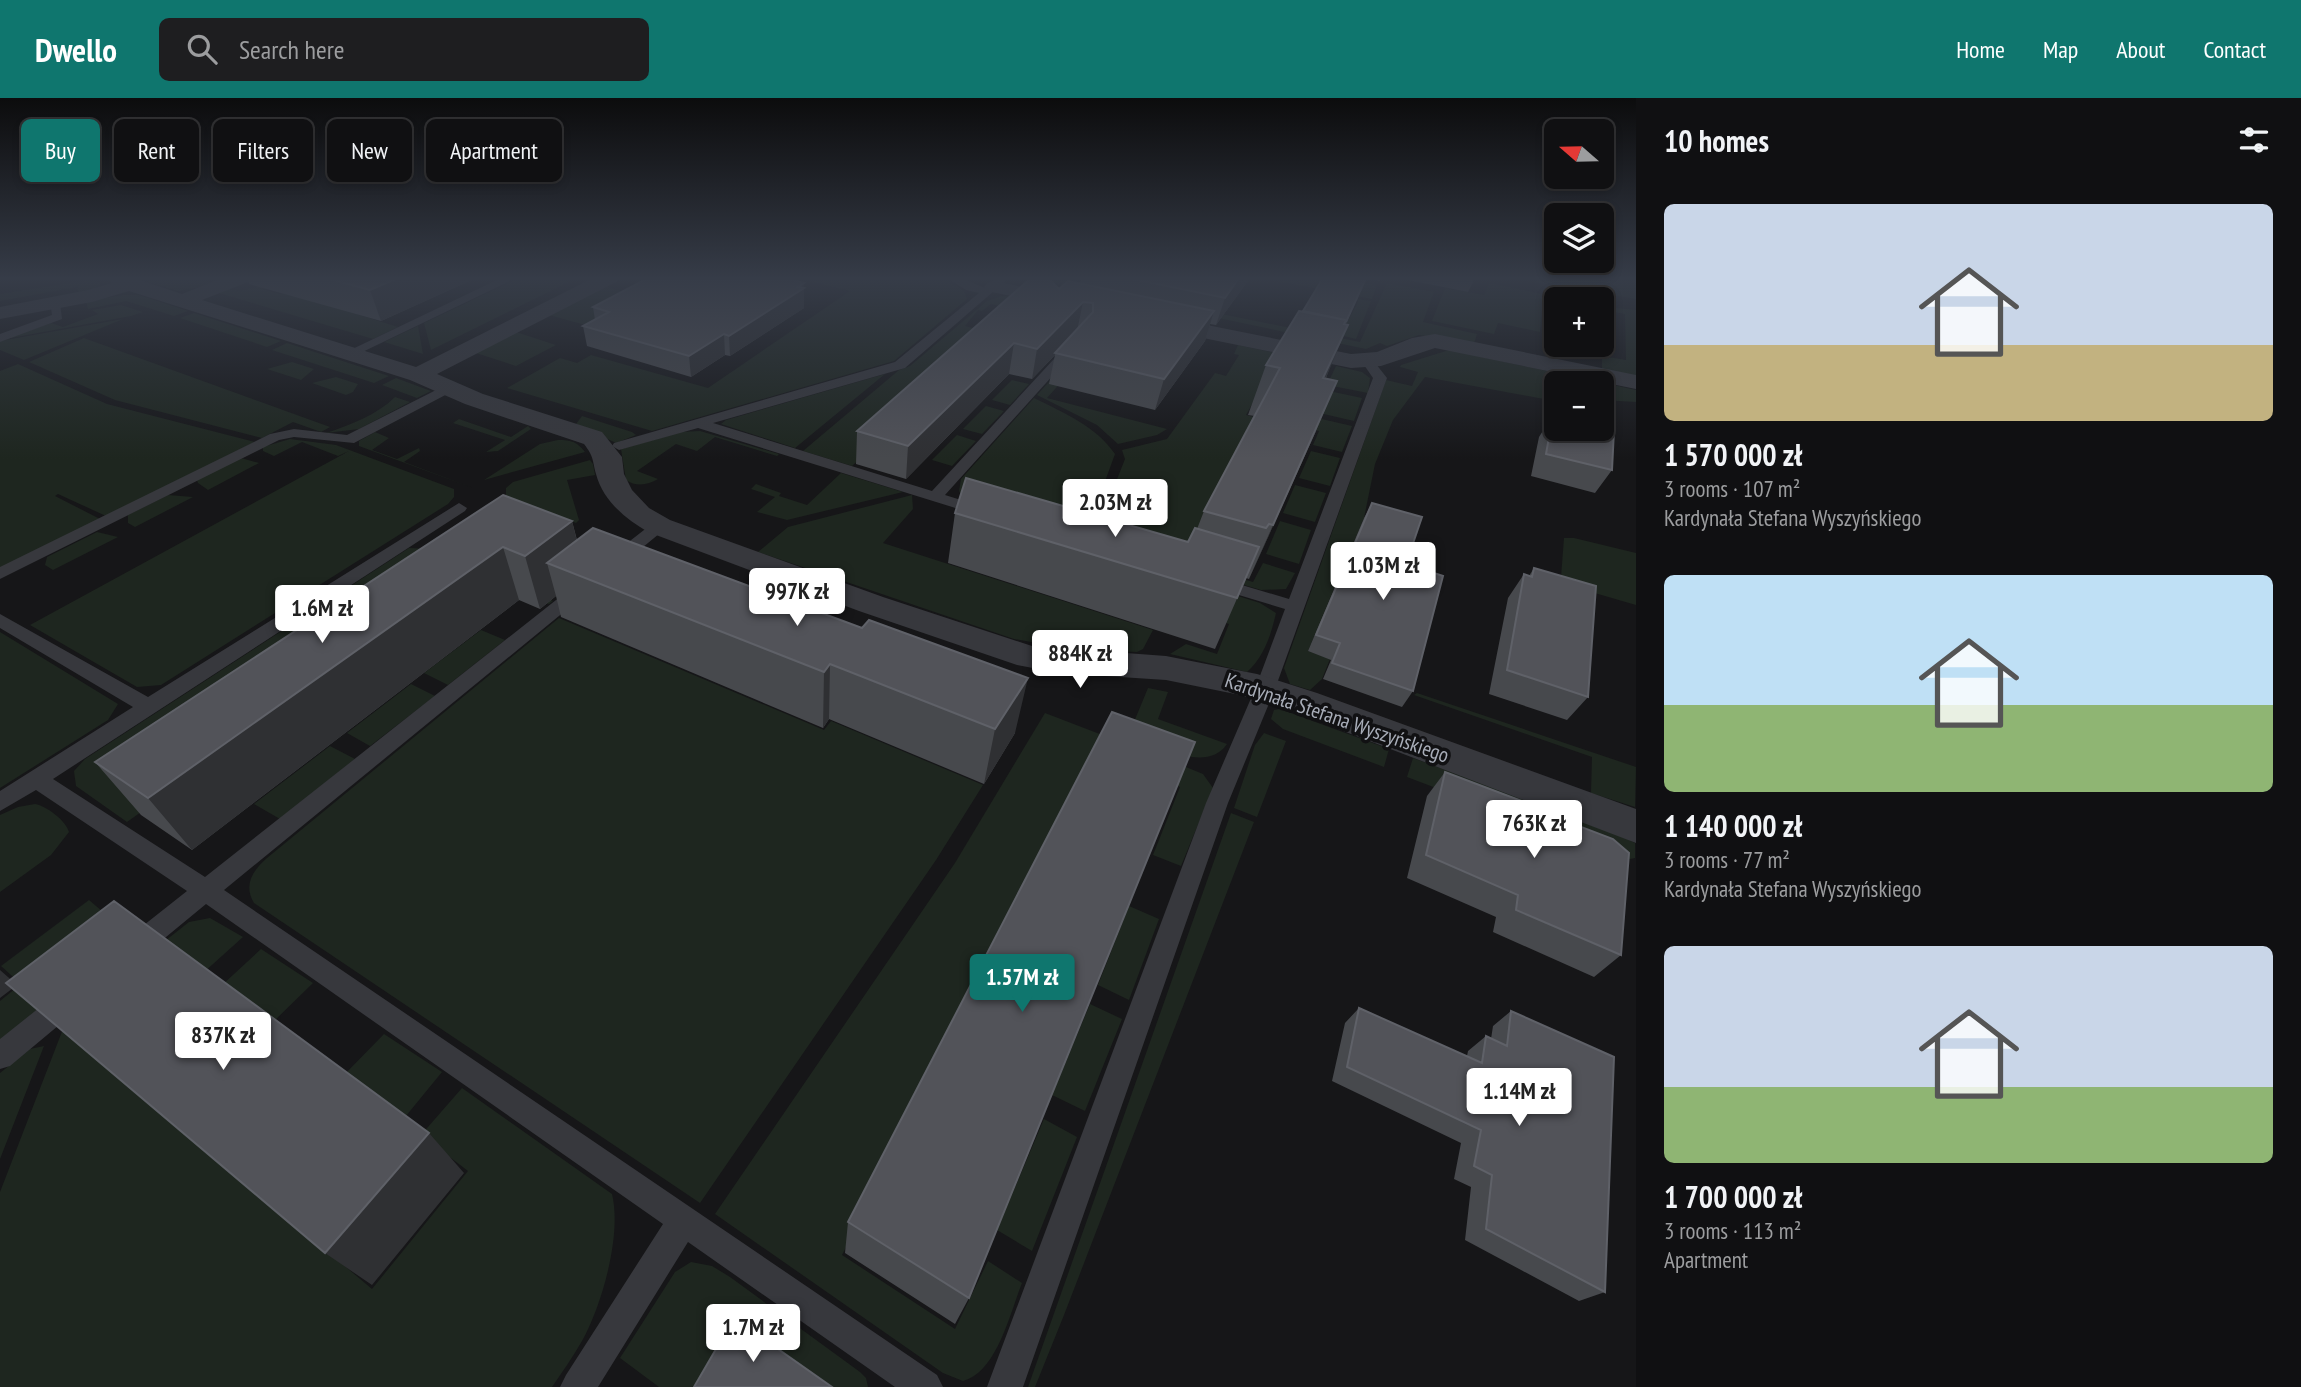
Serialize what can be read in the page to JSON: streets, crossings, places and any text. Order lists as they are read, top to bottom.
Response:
{
  "streets": {
    "street": ["Kardynała Stefana Wyszyńskiego"]
  },
  "north": "left",
  "page": {
    "header": "Dwello",
    "search": "Search here",
    "nav": [
      "Home",
      "Map",
      "About",
      "Contact"
    ],
    "heading": "10 homes",
    "map_buttons": ["+", "−"],
    "chip": [
      "Buy",
      "Rent",
      "Filters",
      "New",
      "Apartment"
    ],
    "list": [
      {
        "name": "1 570 000 zł",
        "note": "3 rooms · 107 m² · Kardynała Stefana Wyszyńskiego"
      },
      {
        "name": "1 140 000 zł",
        "note": "3 rooms · 77 m² · Kardynała Stefana Wyszyńskiego"
      },
      {
        "name": "1 700 000 zł",
        "note": "3 rooms · 113 m² · Apartment"
      }
    ],
    "price": [
      "2.03M zł",
      "1.03M zł",
      "997K zł",
      "1.6M zł",
      "884K zł",
      "763K zł",
      "1.57M zł",
      "837K zł",
      "1.14M zł",
      "1.7M zł"
    ]
  }
}
